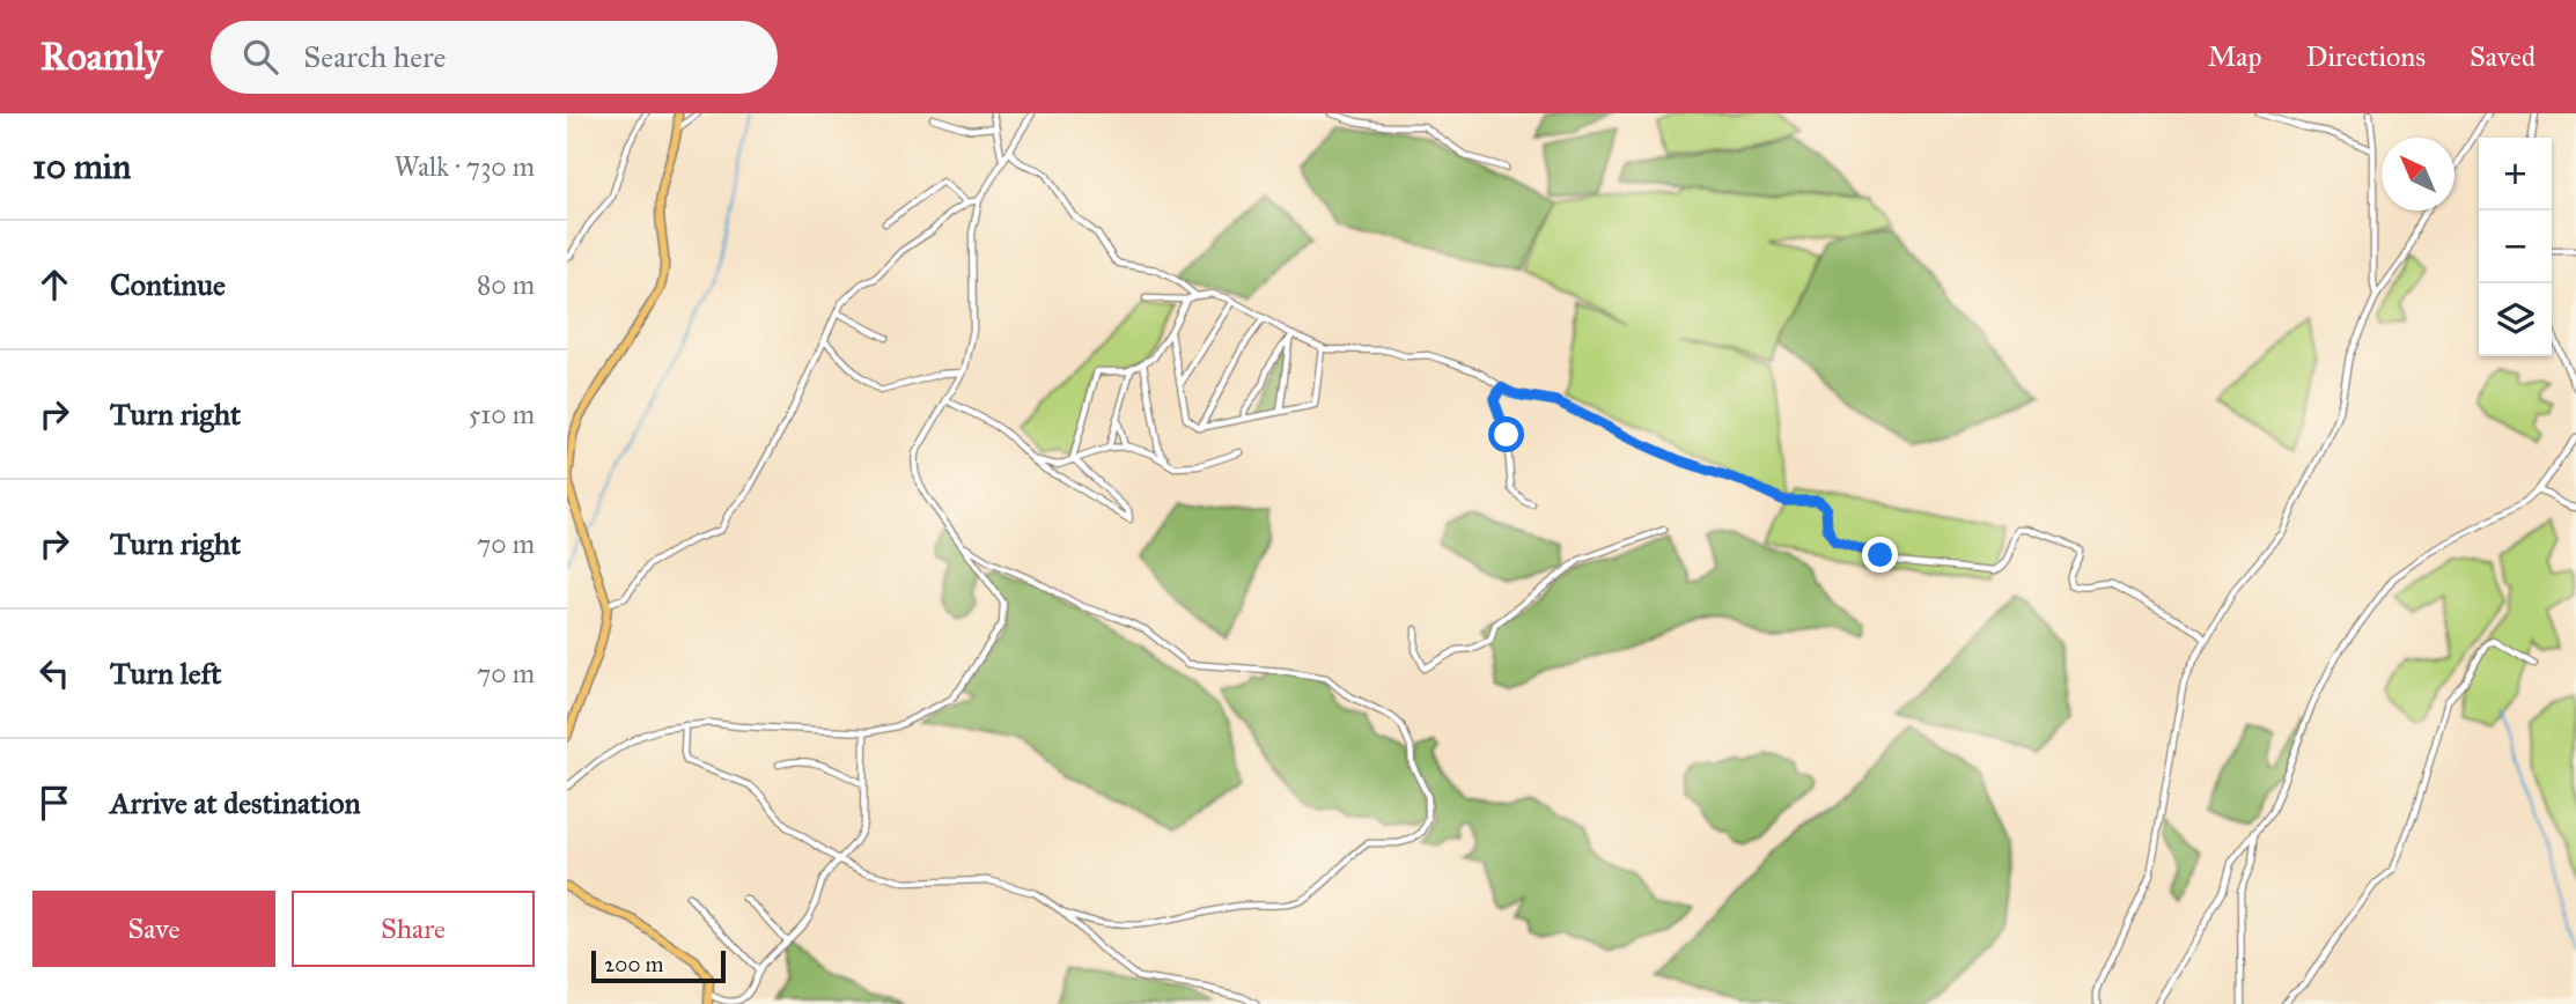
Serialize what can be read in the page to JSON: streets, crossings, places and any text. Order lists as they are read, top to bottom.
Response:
{
  "scale_bar": "200 m",
  "north": "top left",
  "page": {
    "header": "Roamly",
    "search": "Search here",
    "nav": ["Map", "Directions", "Saved"],
    "heading": ["10 min", "Walk · 730 m"],
    "map_buttons": ["+", "−"],
    "list": [
      ["Continue", "80 m"],
      ["Turn right", "510 m"],
      ["Turn right", "70 m"],
      ["Turn left", "70 m"],
      "Arrive at destination"
    ],
    "buttons": ["Save", "Share"],
    "scale": "200 m"
  }
}
